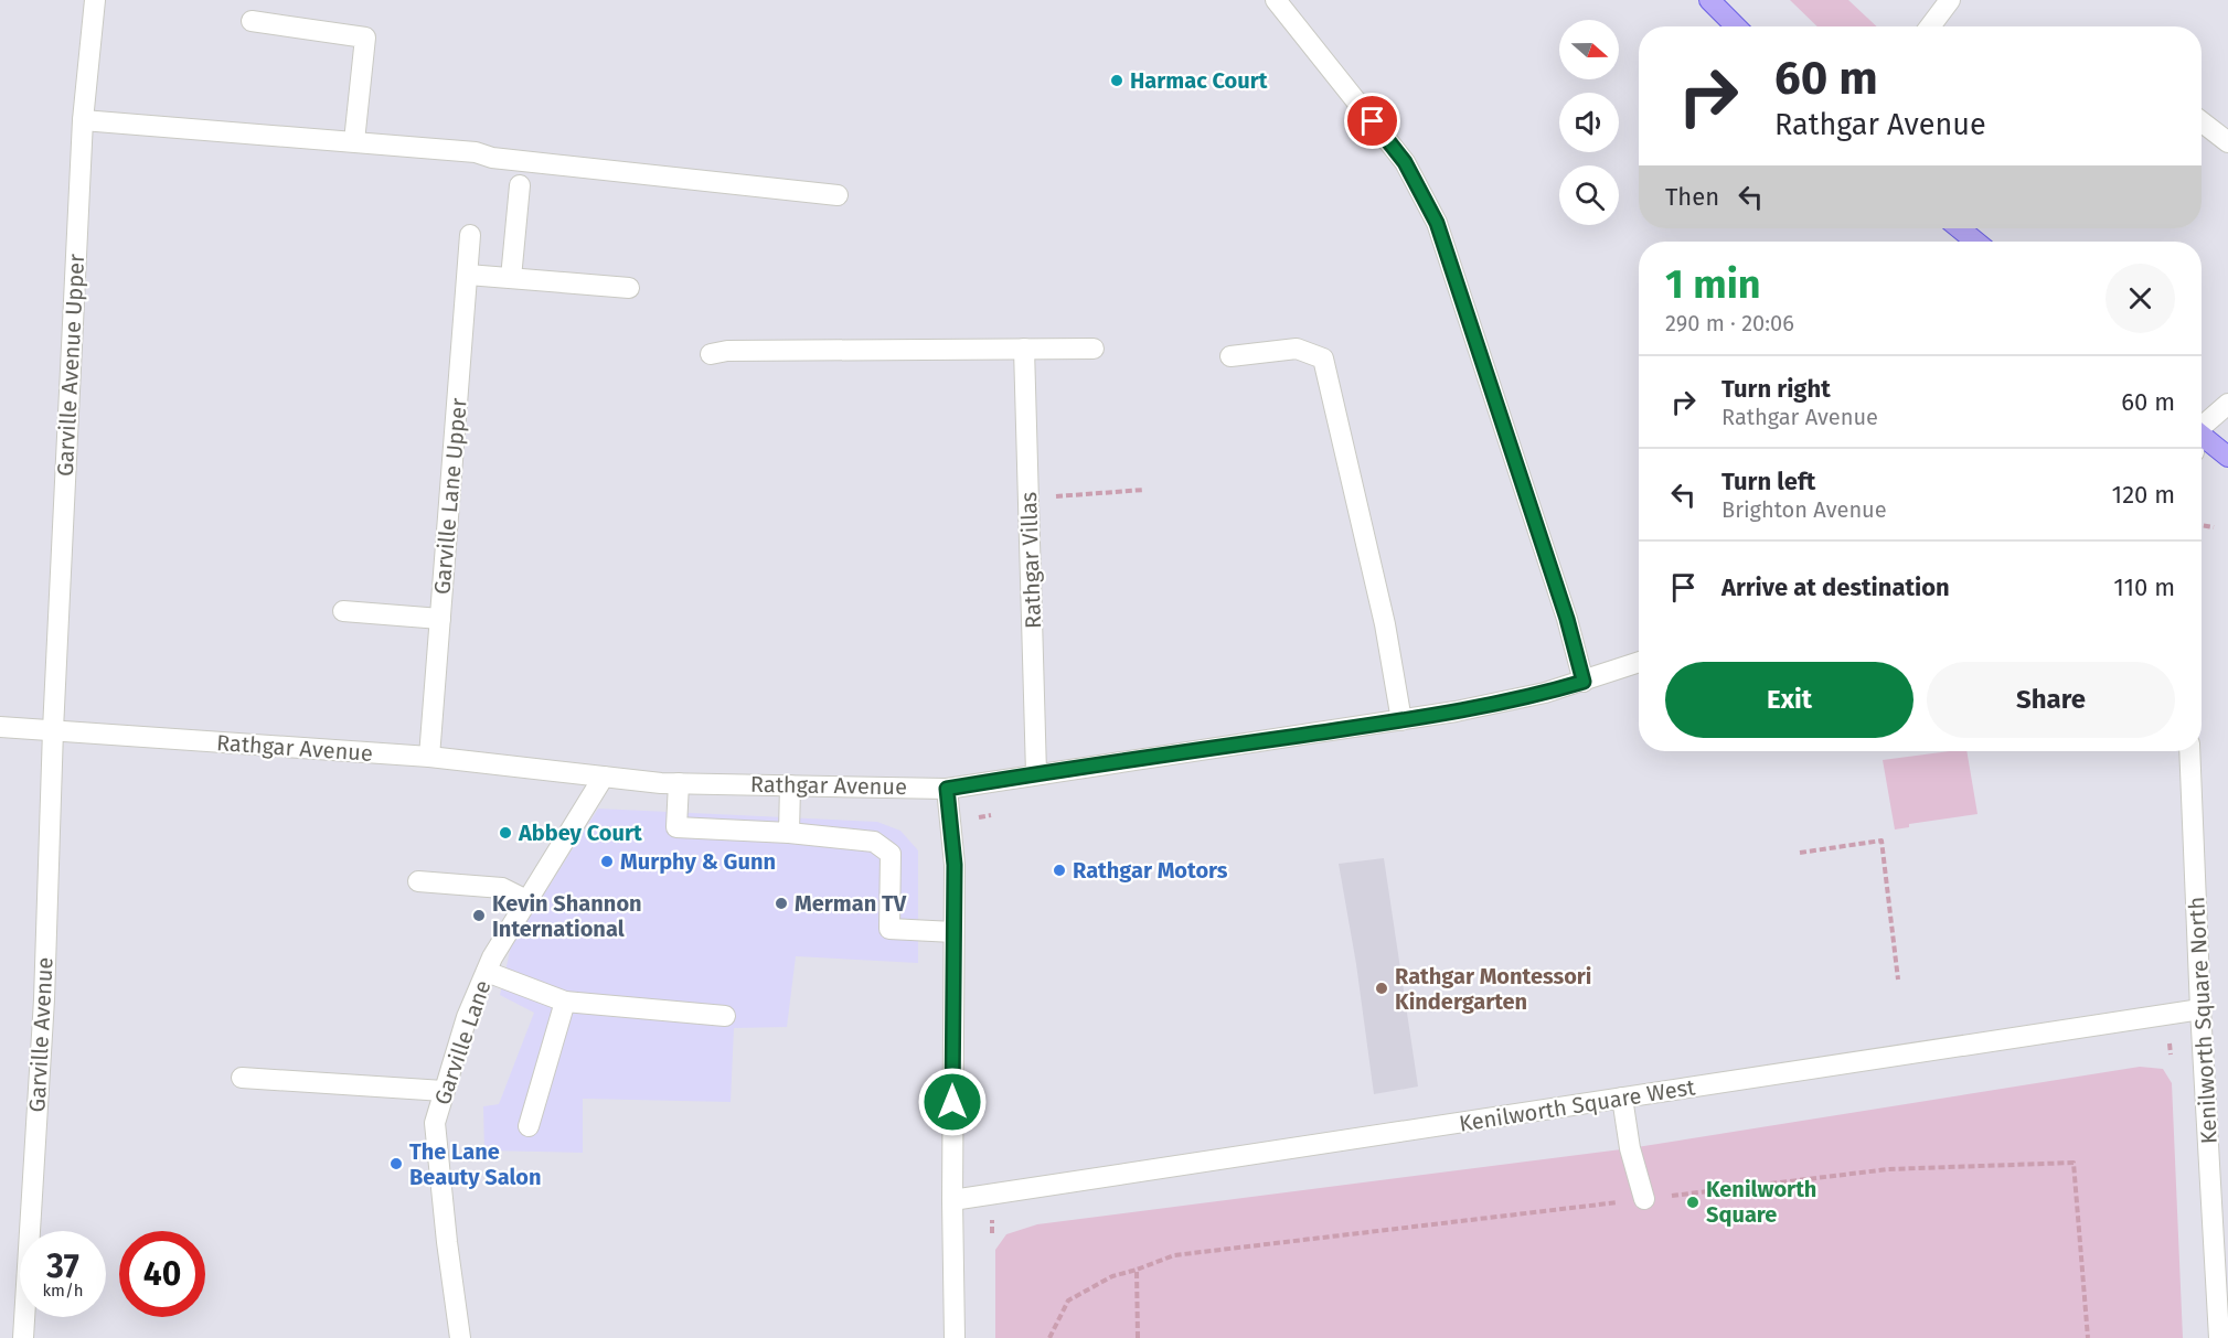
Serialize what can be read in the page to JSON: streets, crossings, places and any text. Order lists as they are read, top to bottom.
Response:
{
  "streets": {
    "street": [
      "Garville Avenue Upper",
      "Garville Lane Upper",
      "Rathgar Villas",
      "Rathgar Avenue",
      "Kenilworth Square North",
      "Garville Avenue",
      "Garville Lane",
      "Kenilworth Square West"
    ]
  },
  "crossings": [
    ["Garville Avenue Upper", "Rathgar Avenue"],
    ["Garville Avenue Upper", "Garville Avenue"],
    ["Garville Lane Upper", "Rathgar Avenue"],
    ["Rathgar Villas", "Rathgar Avenue"],
    ["Rathgar Avenue", "Garville Avenue"],
    ["Rathgar Avenue", "Garville Lane"],
    ["Kenilworth Square North", "Kenilworth Square West"]
  ],
  "places": [
    "Harmac Court",
    "Abbey Court",
    "Murphy & Gunn",
    "Rathgar Motors",
    "Merman TV",
    "Kevin Shannon International",
    "Rathgar Montessori Kindergarten",
    "The Lane Beauty Salon",
    "Kenilworth Square"
  ],
  "north": "right",
  "page": {
    "turn": ["60 m", "Rathgar Avenue"],
    "then": "Then",
    "heading": ["1 min", "290 m · 20:06"],
    "list": [
      {
        "name": "Turn right",
        "note": "Rathgar Avenue",
        "value": "60 m"
      },
      {
        "name": "Turn left",
        "note": "Brighton Avenue",
        "value": "120 m"
      },
      {
        "name": "Arrive at destination",
        "value": "110 m"
      }
    ],
    "buttons": ["Exit", "Share"],
    "speed": "37 km/h",
    "limit": "40"
  }
}
